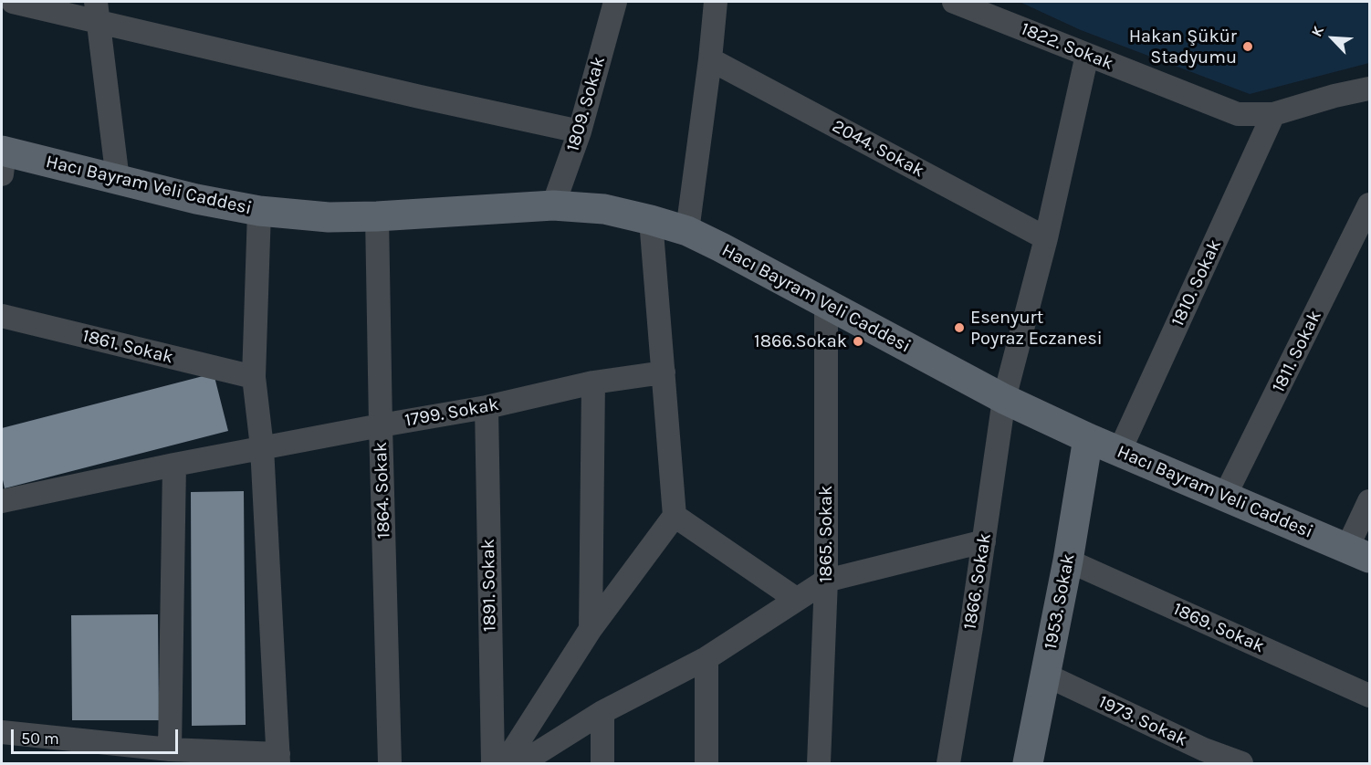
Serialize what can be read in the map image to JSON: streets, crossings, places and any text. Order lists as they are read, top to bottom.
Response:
{
  "streets": {
    "main road": ["Hacı Bayram Veli Caddesi", "1953. Sokak"],
    "street": [
      "1822. Sokak",
      "1809. Sokak",
      "2044. Sokak",
      "1810. Sokak",
      "1861. Sokak",
      "1811. Sokak",
      "1799. Sokak",
      "1864. Sokak",
      "1865. Sokak",
      "1866. Sokak",
      "1891. Sokak",
      "1869. Sokak",
      "1973. Sokak"
    ]
  },
  "crossings": [
    ["1822. Sokak", "1810. Sokak"],
    ["1822. Sokak", "1866. Sokak"],
    ["1809. Sokak", "Hacı Bayram Veli Caddesi"],
    ["2044. Sokak", "1866. Sokak"],
    ["Hacı Bayram Veli Caddesi", "1810. Sokak"],
    ["Hacı Bayram Veli Caddesi", "1811. Sokak"],
    ["Hacı Bayram Veli Caddesi", "1864. Sokak"],
    ["Hacı Bayram Veli Caddesi", "1865. Sokak"],
    ["Hacı Bayram Veli Caddesi", "1866. Sokak"],
    ["Hacı Bayram Veli Caddesi", "1953. Sokak"],
    ["1799. Sokak", "1864. Sokak"],
    ["1799. Sokak", "1891. Sokak"],
    ["1953. Sokak", "1869. Sokak"],
    ["1953. Sokak", "1973. Sokak"]
  ],
  "places": ["Hakan Şükür Stadyumu", "Esenyurt Poyraz Eczanesi", "1866.Sokak"],
  "scale_bar": "50 m",
  "north": "top left"
}
